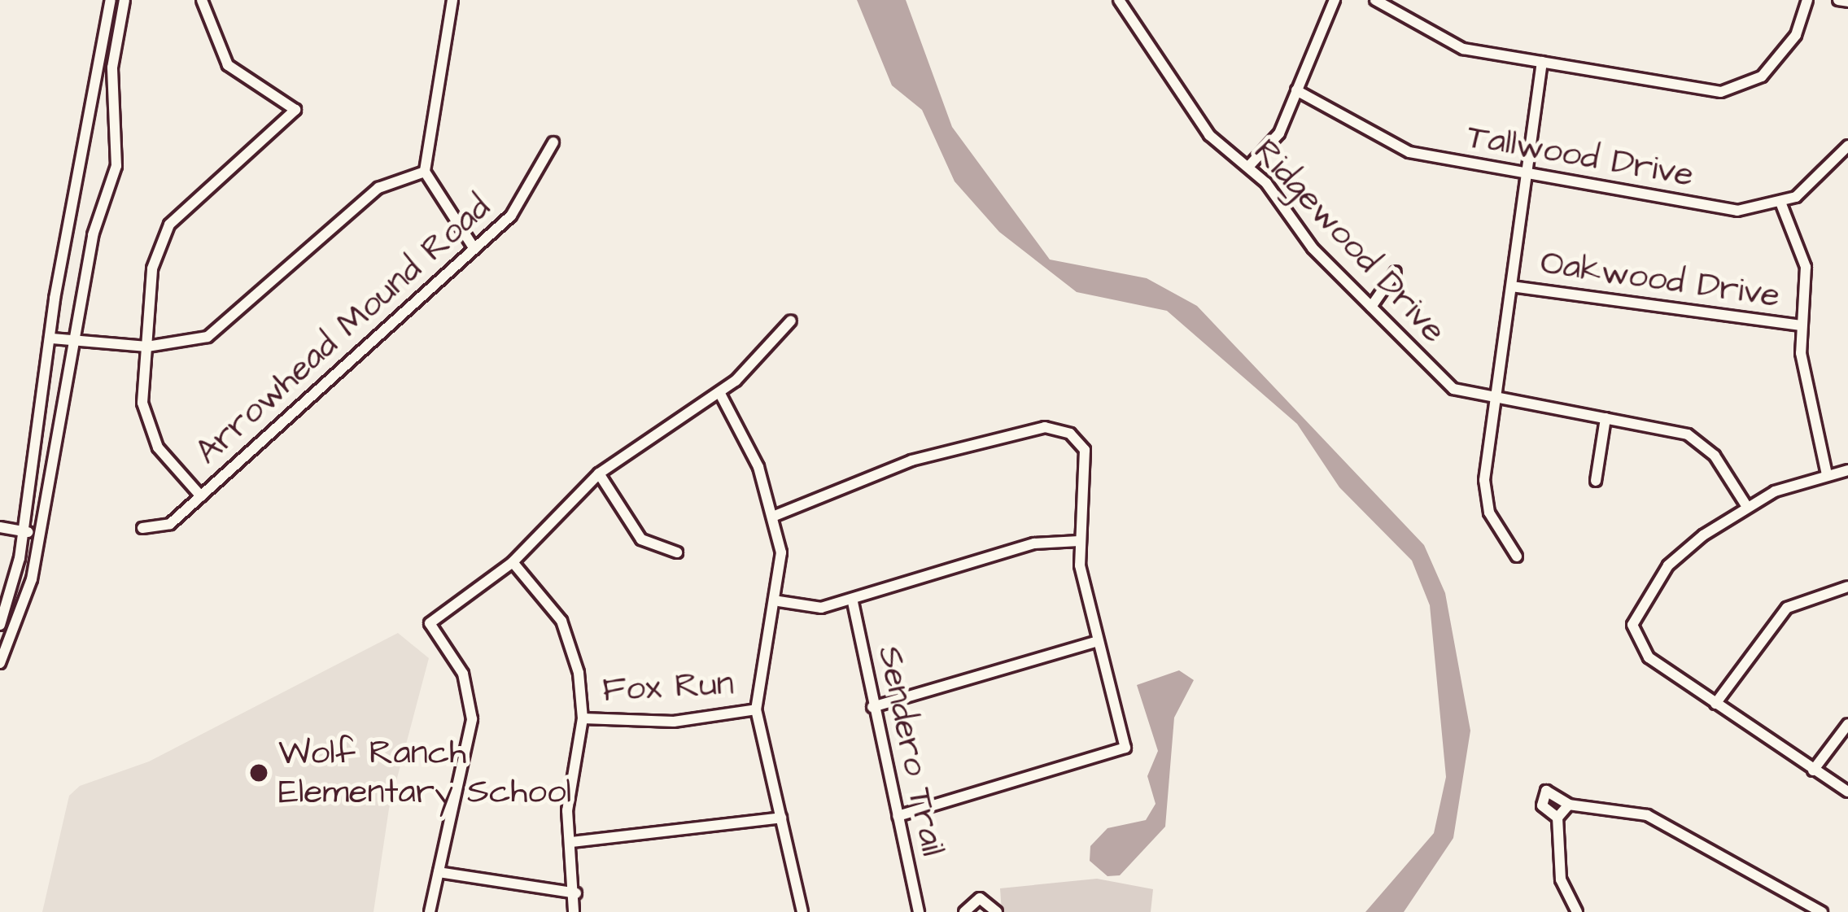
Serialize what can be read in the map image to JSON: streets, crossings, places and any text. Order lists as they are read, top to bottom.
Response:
{
  "streets": {
    "street": [
      "Tallwood Drive",
      "Ridgewood Drive",
      "Oakwood Drive",
      "Arrowhead Mound Road",
      "Fox Run",
      "Sendero Trail"
    ]
  },
  "places": ["Wolf Ranch Elementary School"]
}
